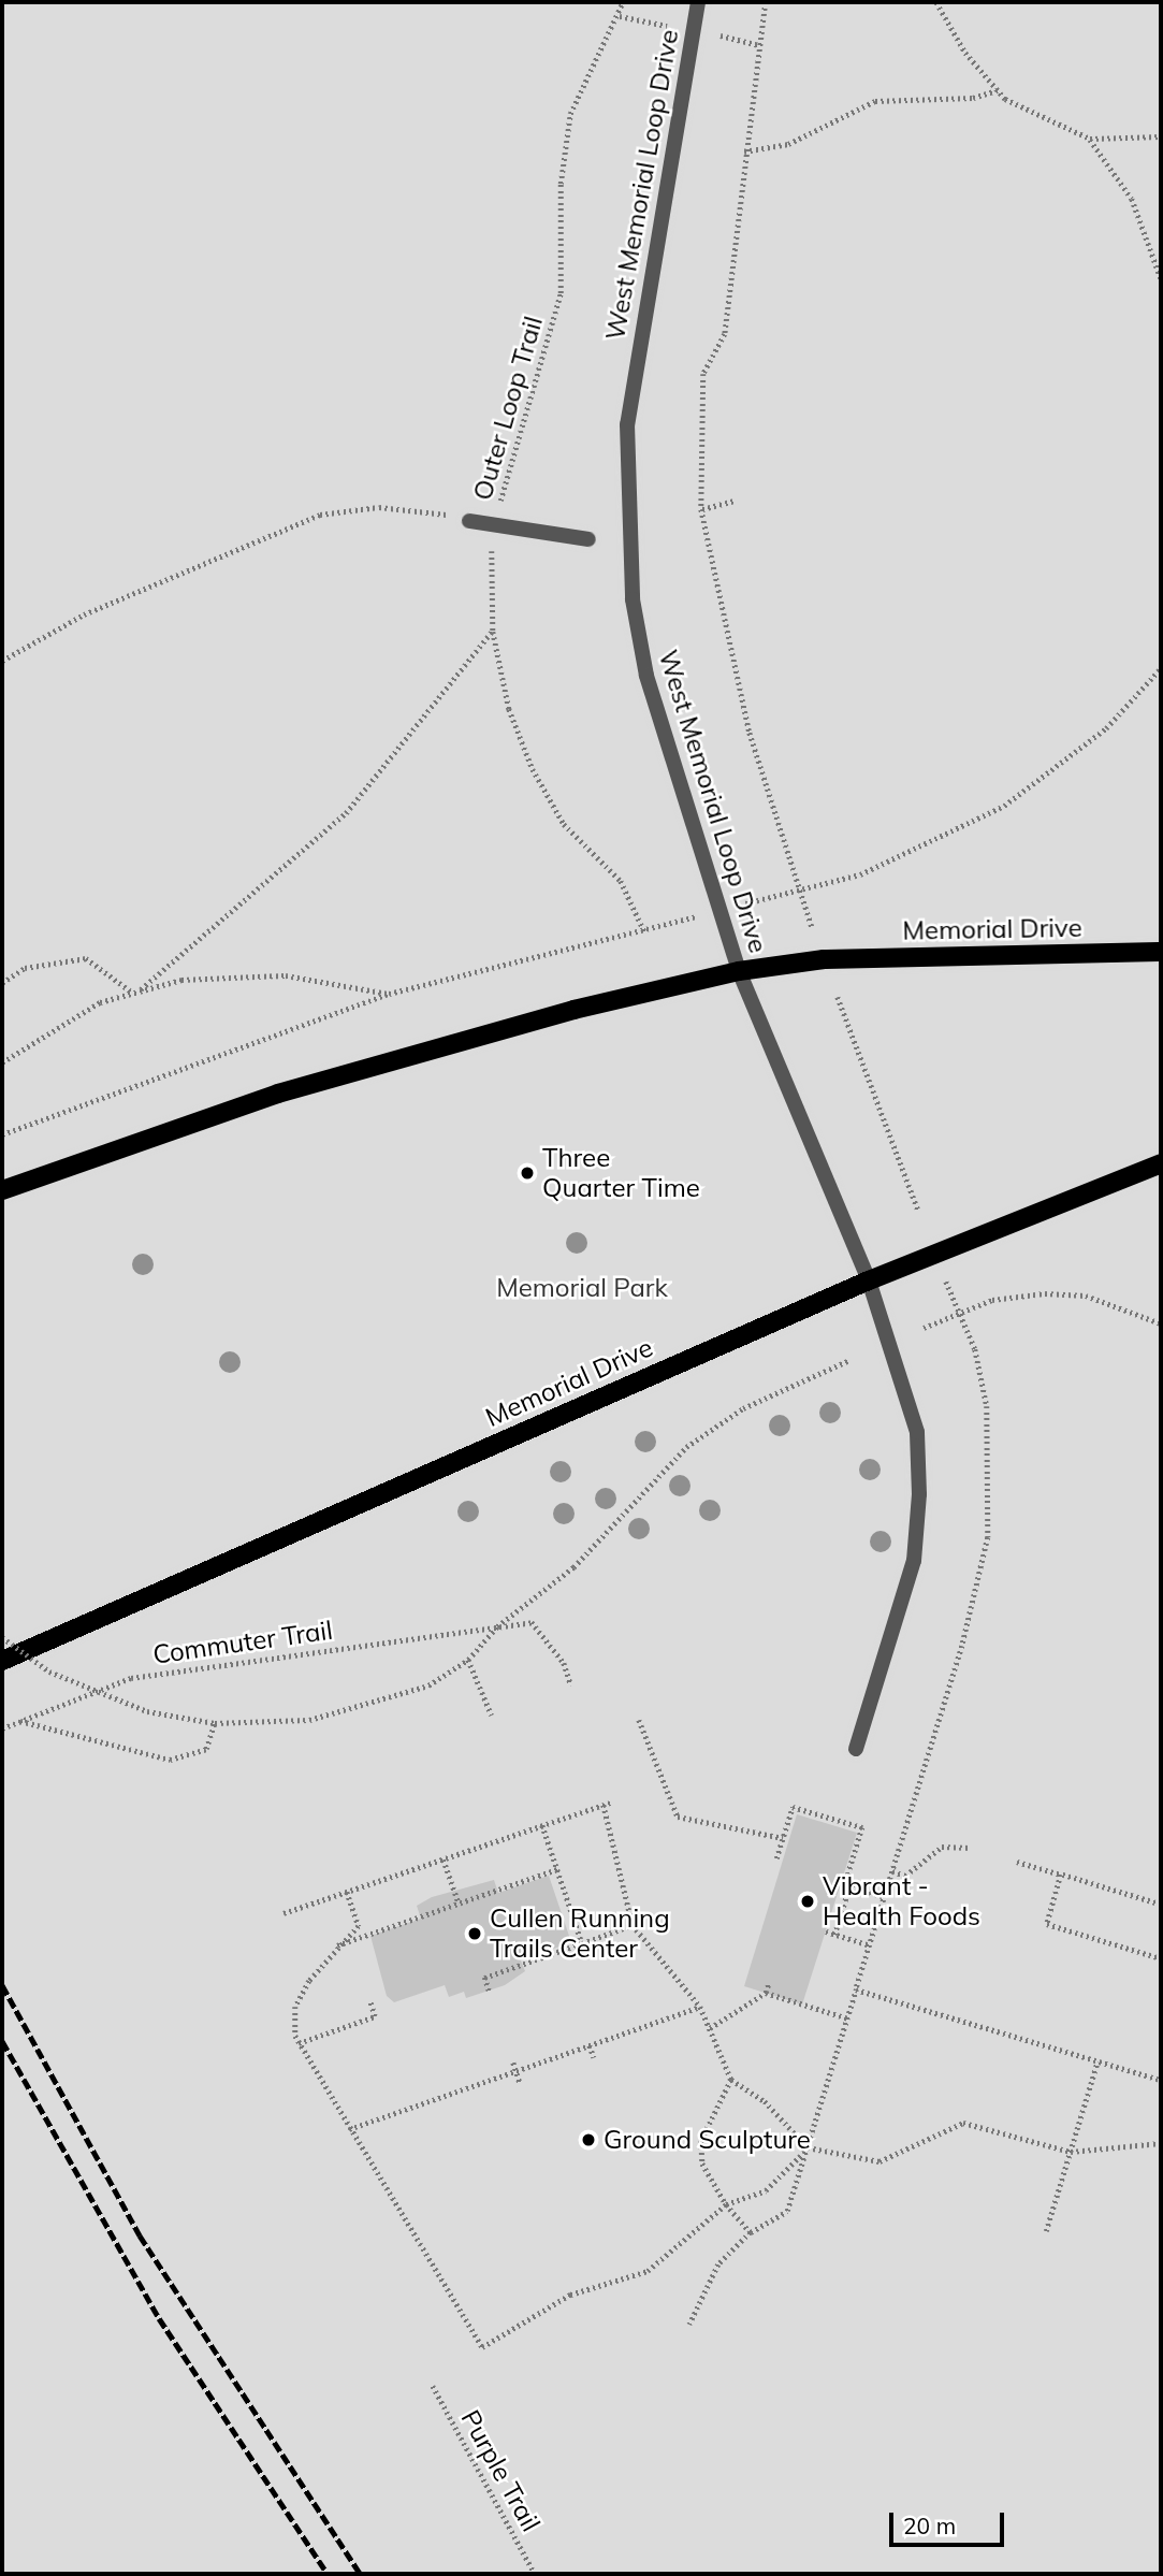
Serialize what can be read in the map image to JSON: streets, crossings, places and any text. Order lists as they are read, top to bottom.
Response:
{
  "streets": {
    "main road": ["Memorial Drive"],
    "street": ["West Memorial Loop Drive"],
    "path": ["Outer Loop Trail", "Commuter Trail", "Purple Trail"]
  },
  "crossings": [
    ["West Memorial Loop Drive", "Memorial Drive"]
  ],
  "parks": ["Memorial Park"],
  "places": [
    "Three Quarter Time",
    "Vibrant - Health Foods",
    "Cullen Running Trails Center",
    "Ground Sculpture"
  ],
  "scale_bar": "20 m"
}
